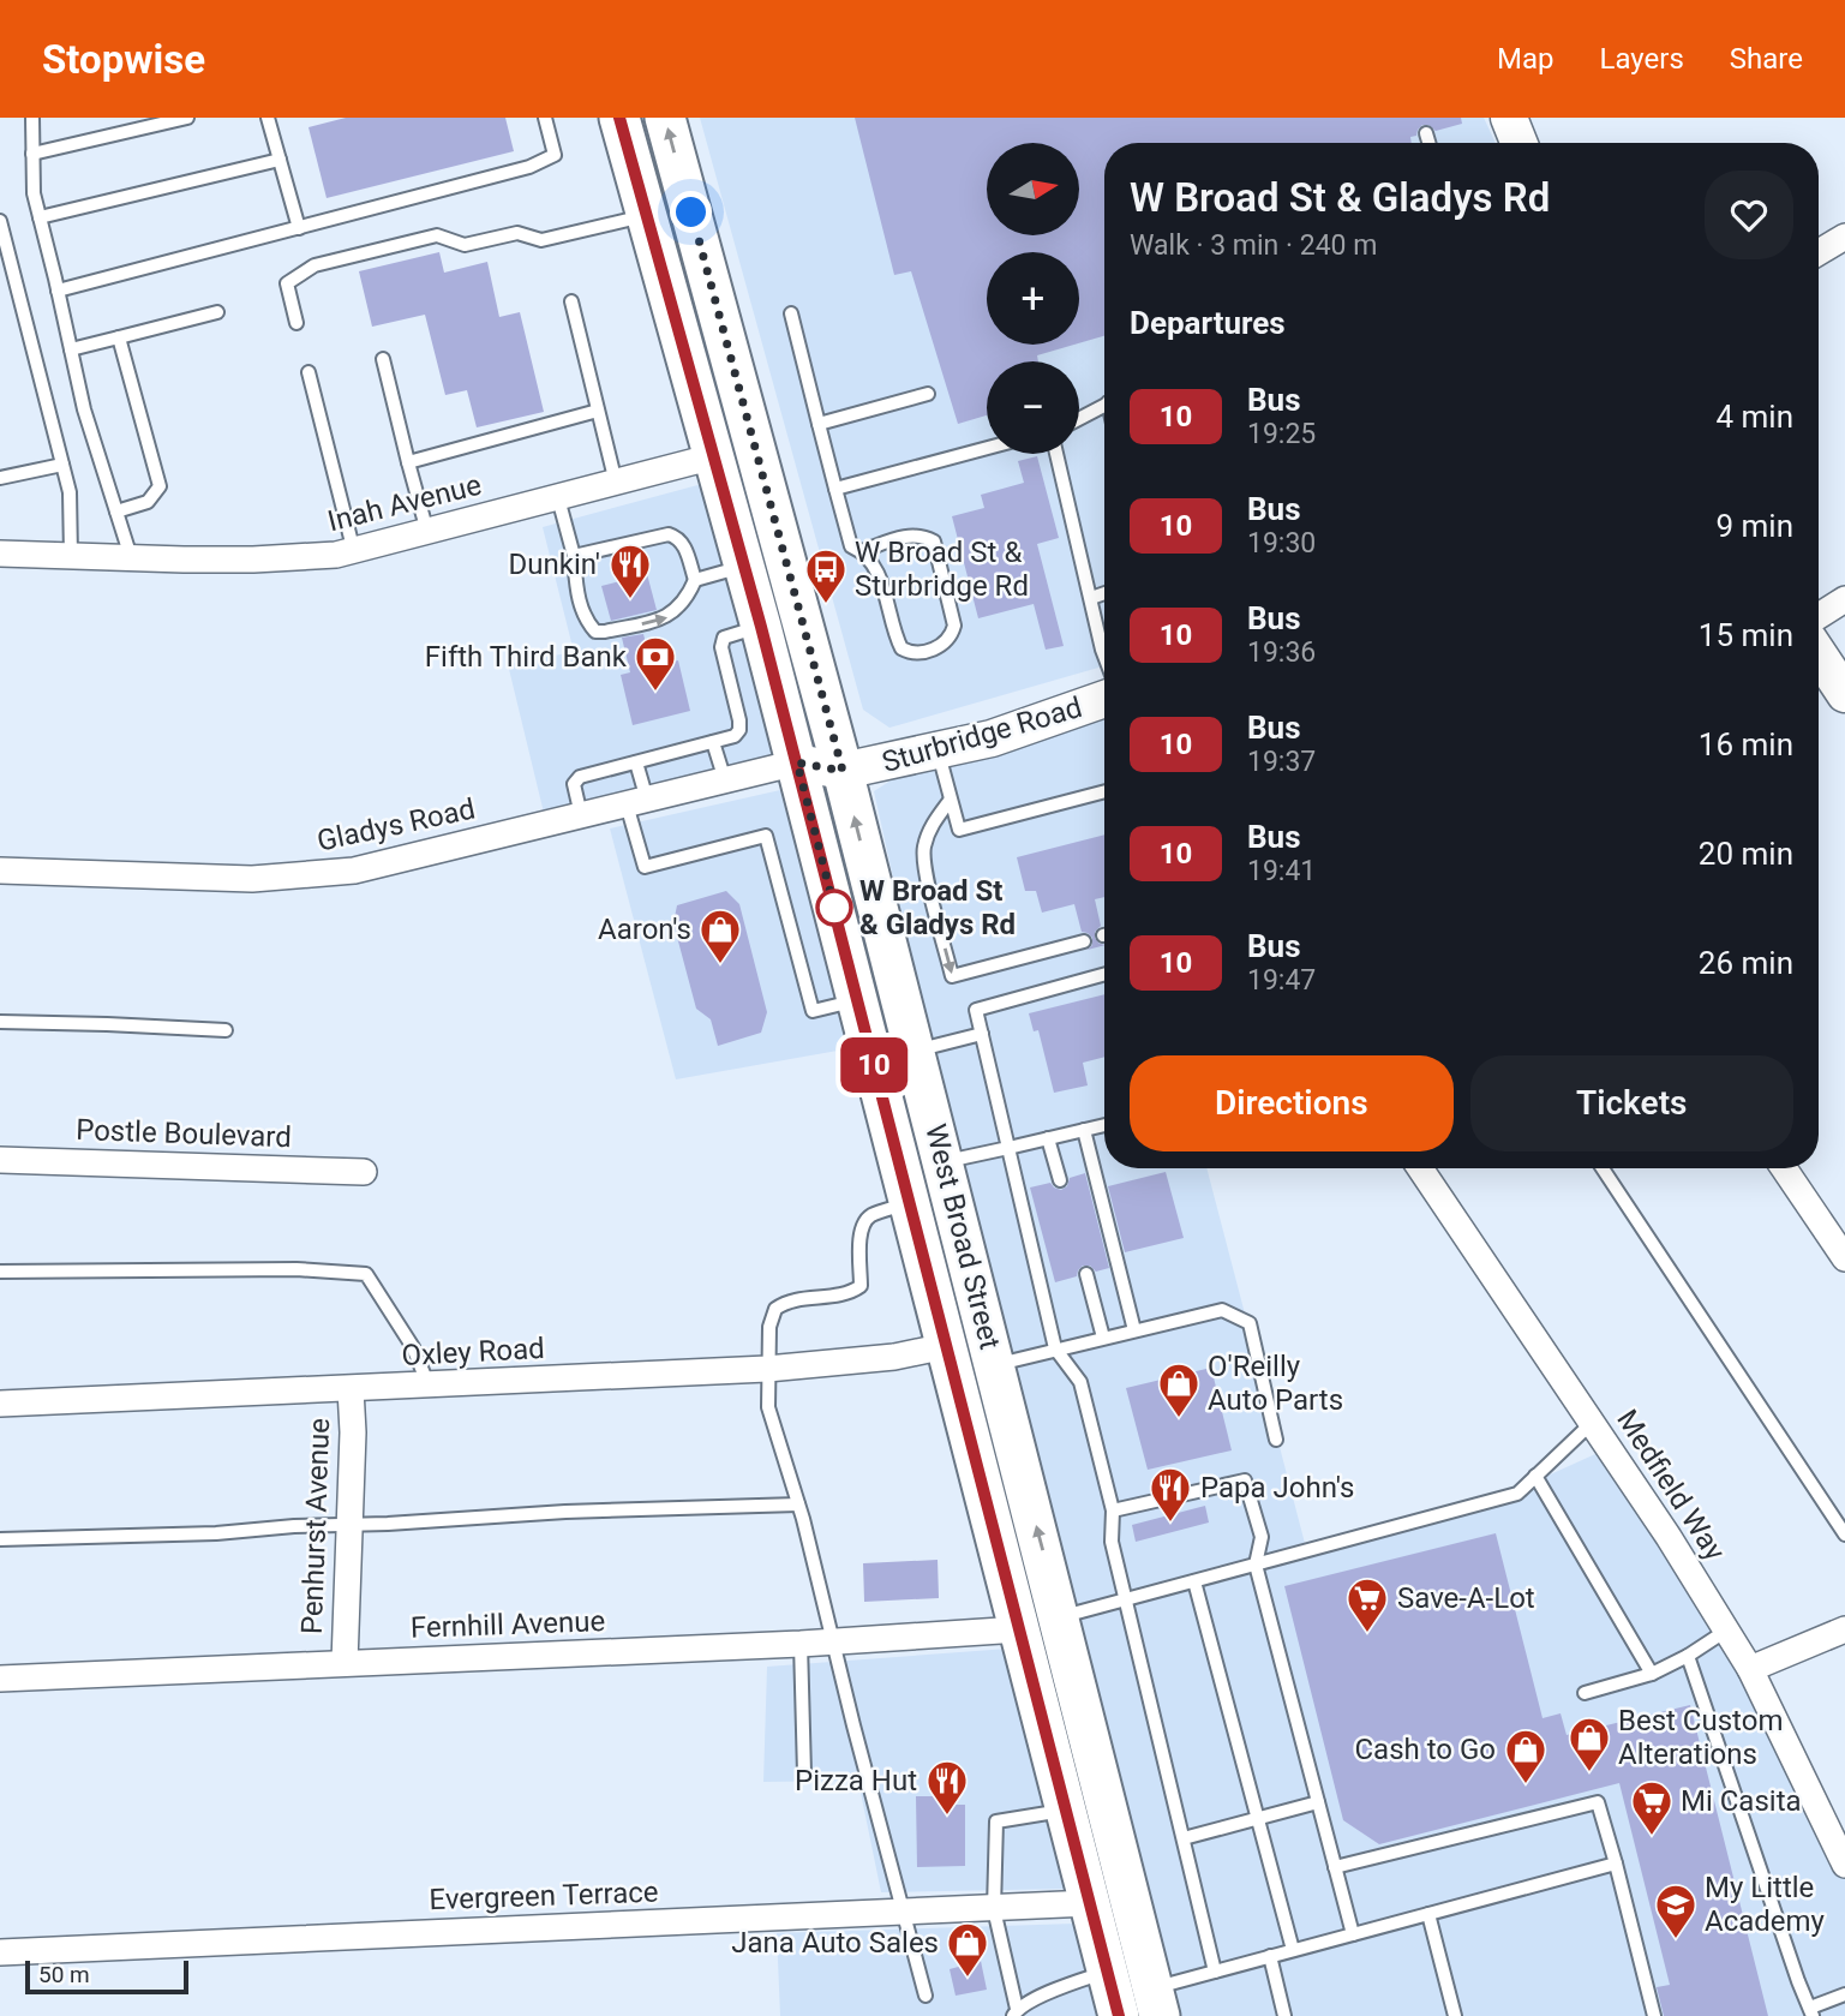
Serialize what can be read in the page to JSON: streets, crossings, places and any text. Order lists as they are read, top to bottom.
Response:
{
  "streets": {
    "main road": ["West Broad Street"],
    "street": [
      "Inah Avenue",
      "Sturbridge Road",
      "Gladys Road",
      "Postle Boulevard",
      "Oxley Road",
      "Medfield Way",
      "Penhurst Avenue",
      "Fernhill Avenue",
      "Evergreen Terrace"
    ]
  },
  "crossings": [
    ["Inah Avenue", "West Broad Street"],
    ["Sturbridge Road", "Gladys Road"],
    ["Sturbridge Road", "West Broad Street"],
    ["Gladys Road", "West Broad Street"],
    ["West Broad Street", "Oxley Road"],
    ["West Broad Street", "Fernhill Avenue"],
    ["West Broad Street", "Evergreen Terrace"],
    ["Oxley Road", "Penhurst Avenue"],
    ["Penhurst Avenue", "Fernhill Avenue"]
  ],
  "places": {
    "restaurant": ["Dunkin'", "Papa John's", "Pizza Hut"],
    "bus stop": ["W Broad St & Sturbridge Rd"],
    "bank": ["Fifth Third Bank"],
    "other": ["W Broad St & Gladys Rd"],
    "shop": [
      "Aaron's",
      "O'Reilly Auto Parts",
      "Best Custom Alterations",
      "Cash to Go",
      "Jana Auto Sales"
    ],
    "supermarket": ["Save-A-Lot", "Mi Casita"],
    "school or university": ["My Little Academy"]
  },
  "lines": ["bus line 10"],
  "scale_bar": "50 m",
  "north": "right",
  "page": {
    "header": "Stopwise",
    "nav": ["Map", "Layers", "Share"],
    "on_map": "10",
    "map_buttons": ["+", "−"],
    "heading": [
      ["W Broad St & Gladys Rd", "Walk · 3 min · 240 m"],
      "Departures"
    ],
    "list": [
      {
        "mark": "10",
        "name": "Bus",
        "note": "19:25",
        "value": "4 min"
      },
      {
        "mark": "10",
        "name": "Bus",
        "note": "19:30",
        "value": "9 min"
      },
      {
        "mark": "10",
        "name": "Bus",
        "note": "19:36",
        "value": "15 min"
      },
      {
        "mark": "10",
        "name": "Bus",
        "note": "19:37",
        "value": "16 min"
      },
      {
        "mark": "10",
        "name": "Bus",
        "note": "19:41",
        "value": "20 min"
      },
      {
        "mark": "10",
        "name": "Bus",
        "note": "19:47",
        "value": "26 min"
      }
    ],
    "buttons": ["Directions", "Tickets"],
    "scale": "50 m"
  }
}
